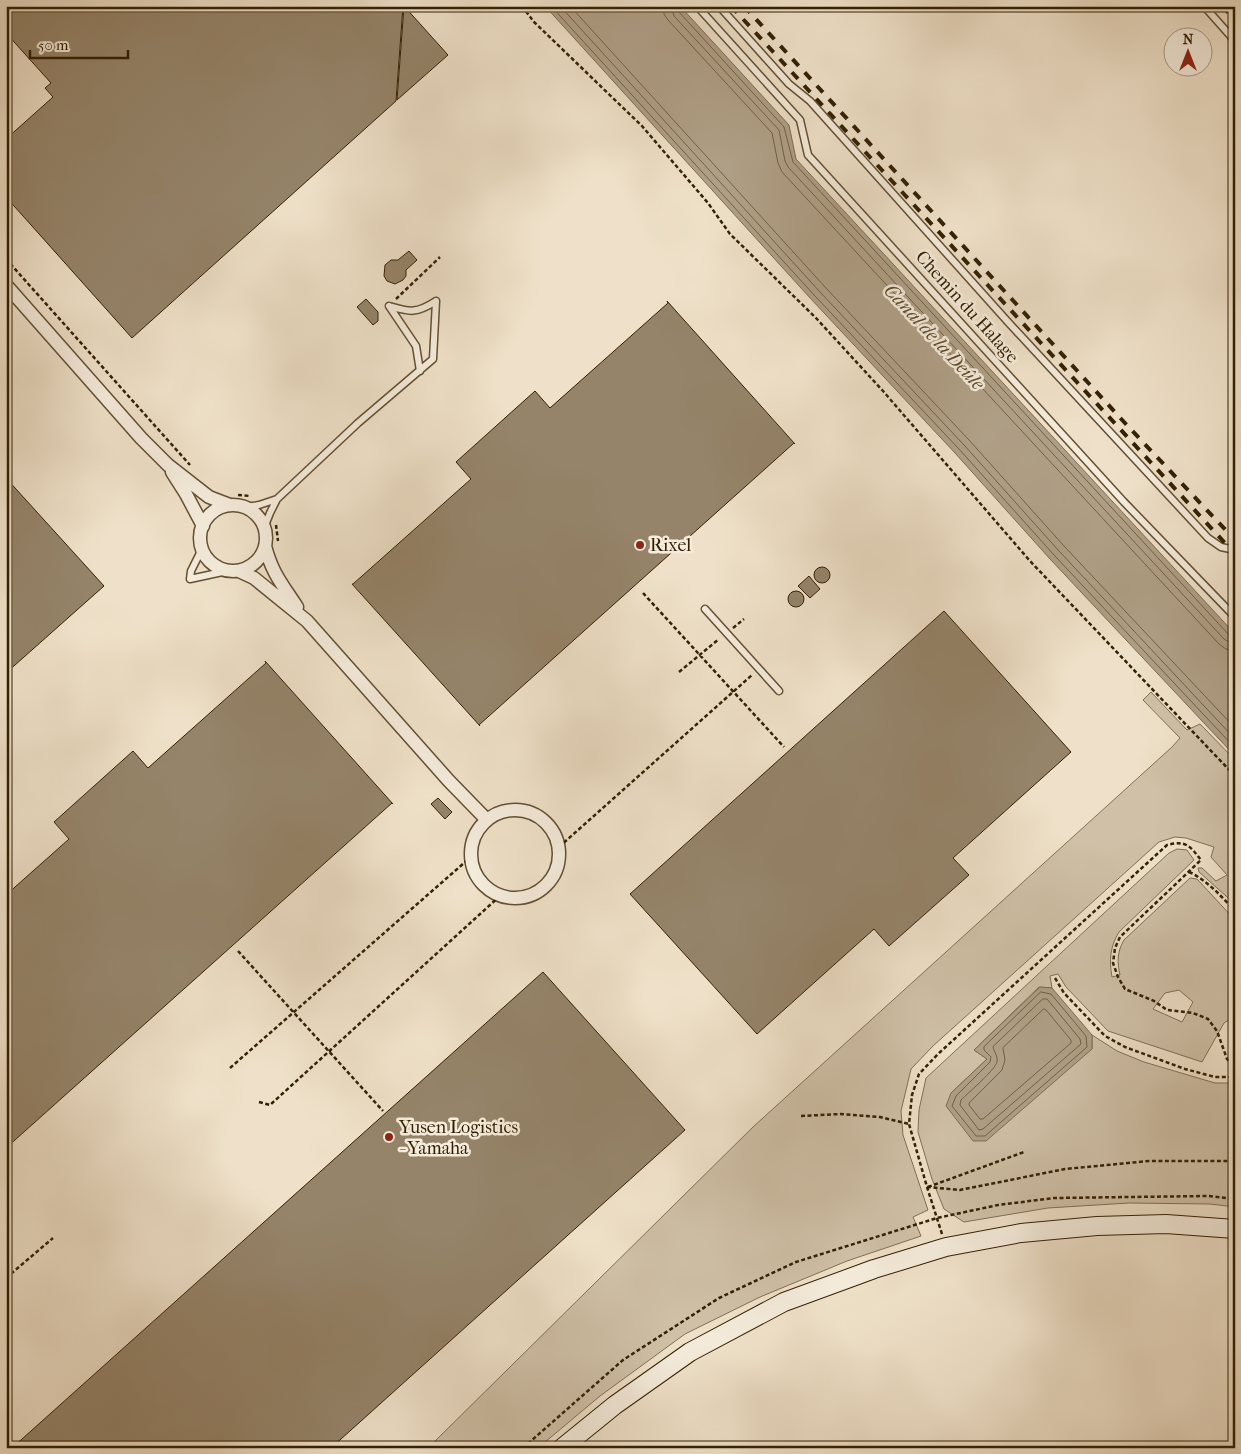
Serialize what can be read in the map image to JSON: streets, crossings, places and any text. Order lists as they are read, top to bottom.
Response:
{
  "streets": {
    "lane": ["Chemin du Halage"]
  },
  "water": ["Canal de la Deûle"],
  "places": ["Rixel", "Yusen Logistics - Yamaha"],
  "scale_bar": "50 m",
  "north": "top"
}
